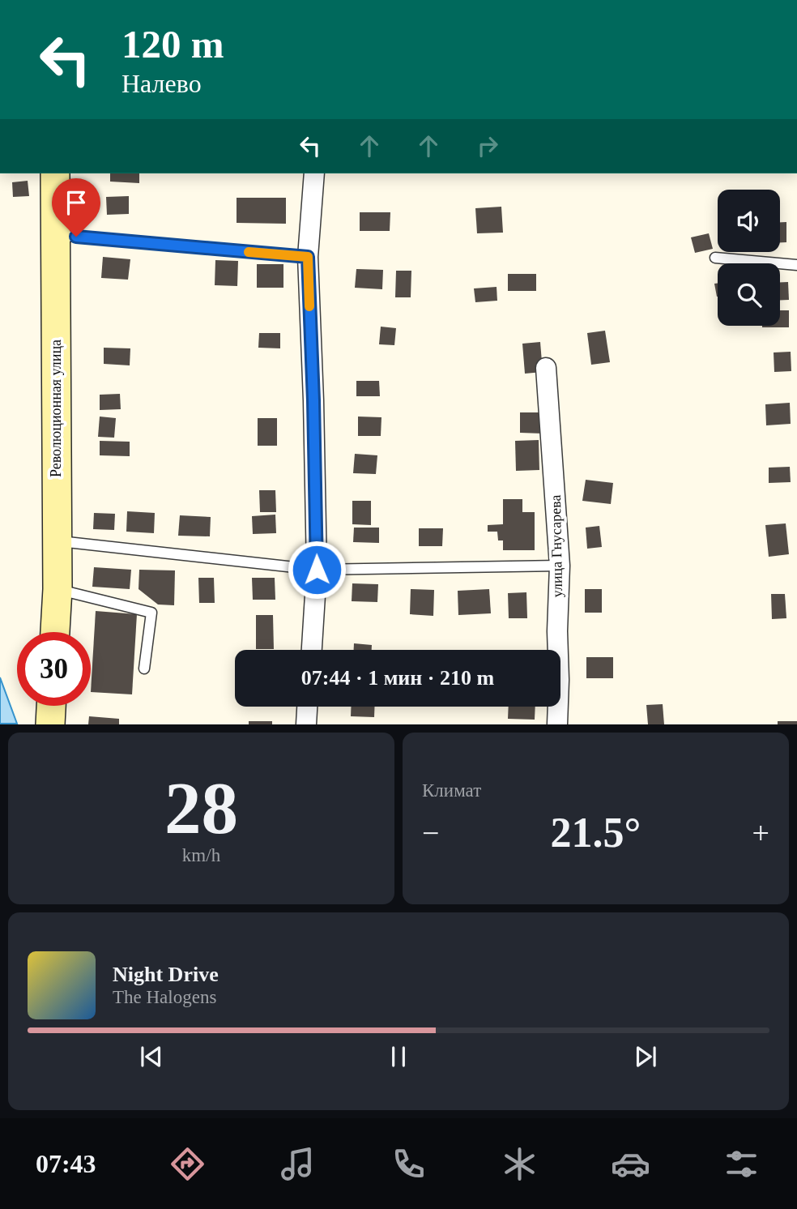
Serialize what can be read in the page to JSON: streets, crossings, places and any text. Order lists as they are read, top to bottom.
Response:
{
  "streets": {
    "main road": ["Революционная улица"],
    "street": ["улица Гнусарева"]
  },
  "page": {
    "turn": ["120 m", "Налево"],
    "limit": "30",
    "trip": "07:44 · 1 мин · 210 m",
    "tile": [
      ["28", "km/h"],
      "Климат"
    ],
    "heat": ["−", "21.5°", "+"],
    "song": ["Night Drive", "The Halogens"],
    "tabs": "07:43"
  }
}
